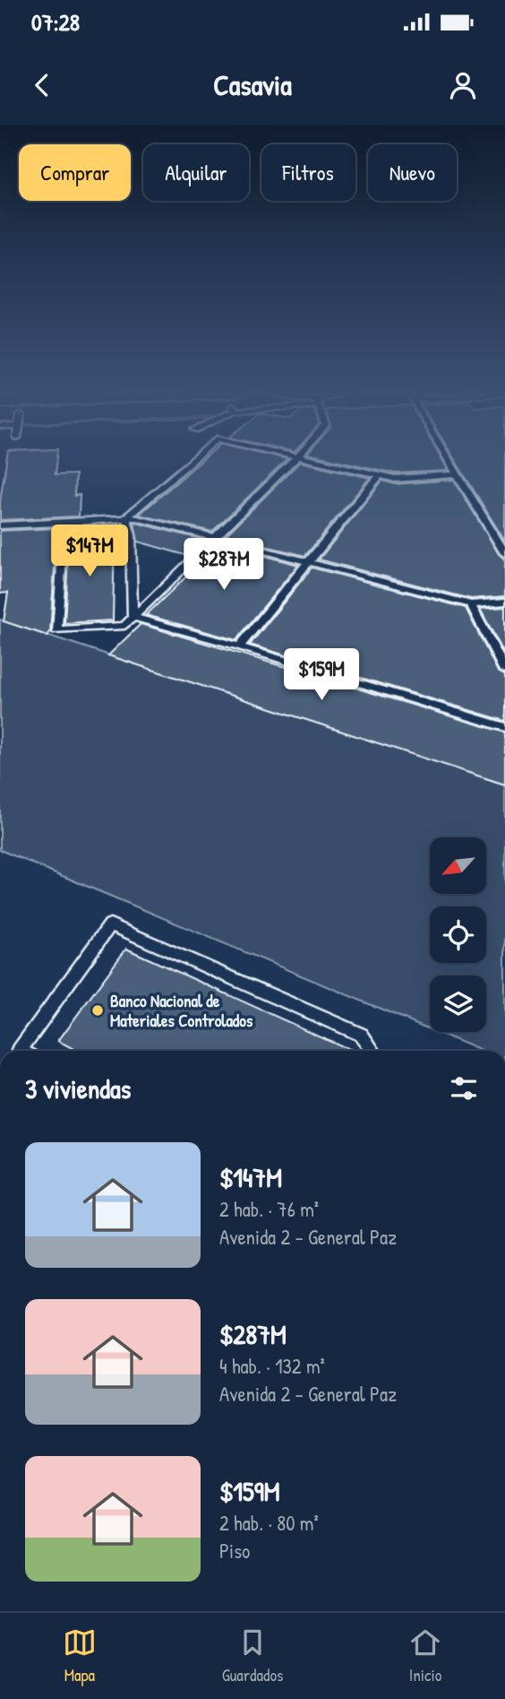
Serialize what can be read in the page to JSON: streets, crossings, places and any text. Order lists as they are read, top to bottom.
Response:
{
  "places": ["Banco Nacional de Materiales Controlados"],
  "north": "bottom left",
  "page": {
    "status": "07:28",
    "header": "Casavia",
    "chip": [
      "Comprar",
      "Alquilar",
      "Filtros",
      "Nuevo"
    ],
    "price": ["$147M", "$287M", "$159M"],
    "heading": "3 viviendas",
    "list": [
      {
        "name": "$147M",
        "note": "2 hab. · 76 m² · Avenida 2 - General Paz"
      },
      {
        "name": "$287M",
        "note": "4 hab. · 132 m² · Avenida 2 - General Paz"
      },
      {
        "name": "$159M",
        "note": "2 hab. · 80 m² · Piso"
      }
    ],
    "tabs": ["Mapa", "Guardados", "Inicio"]
  }
}
